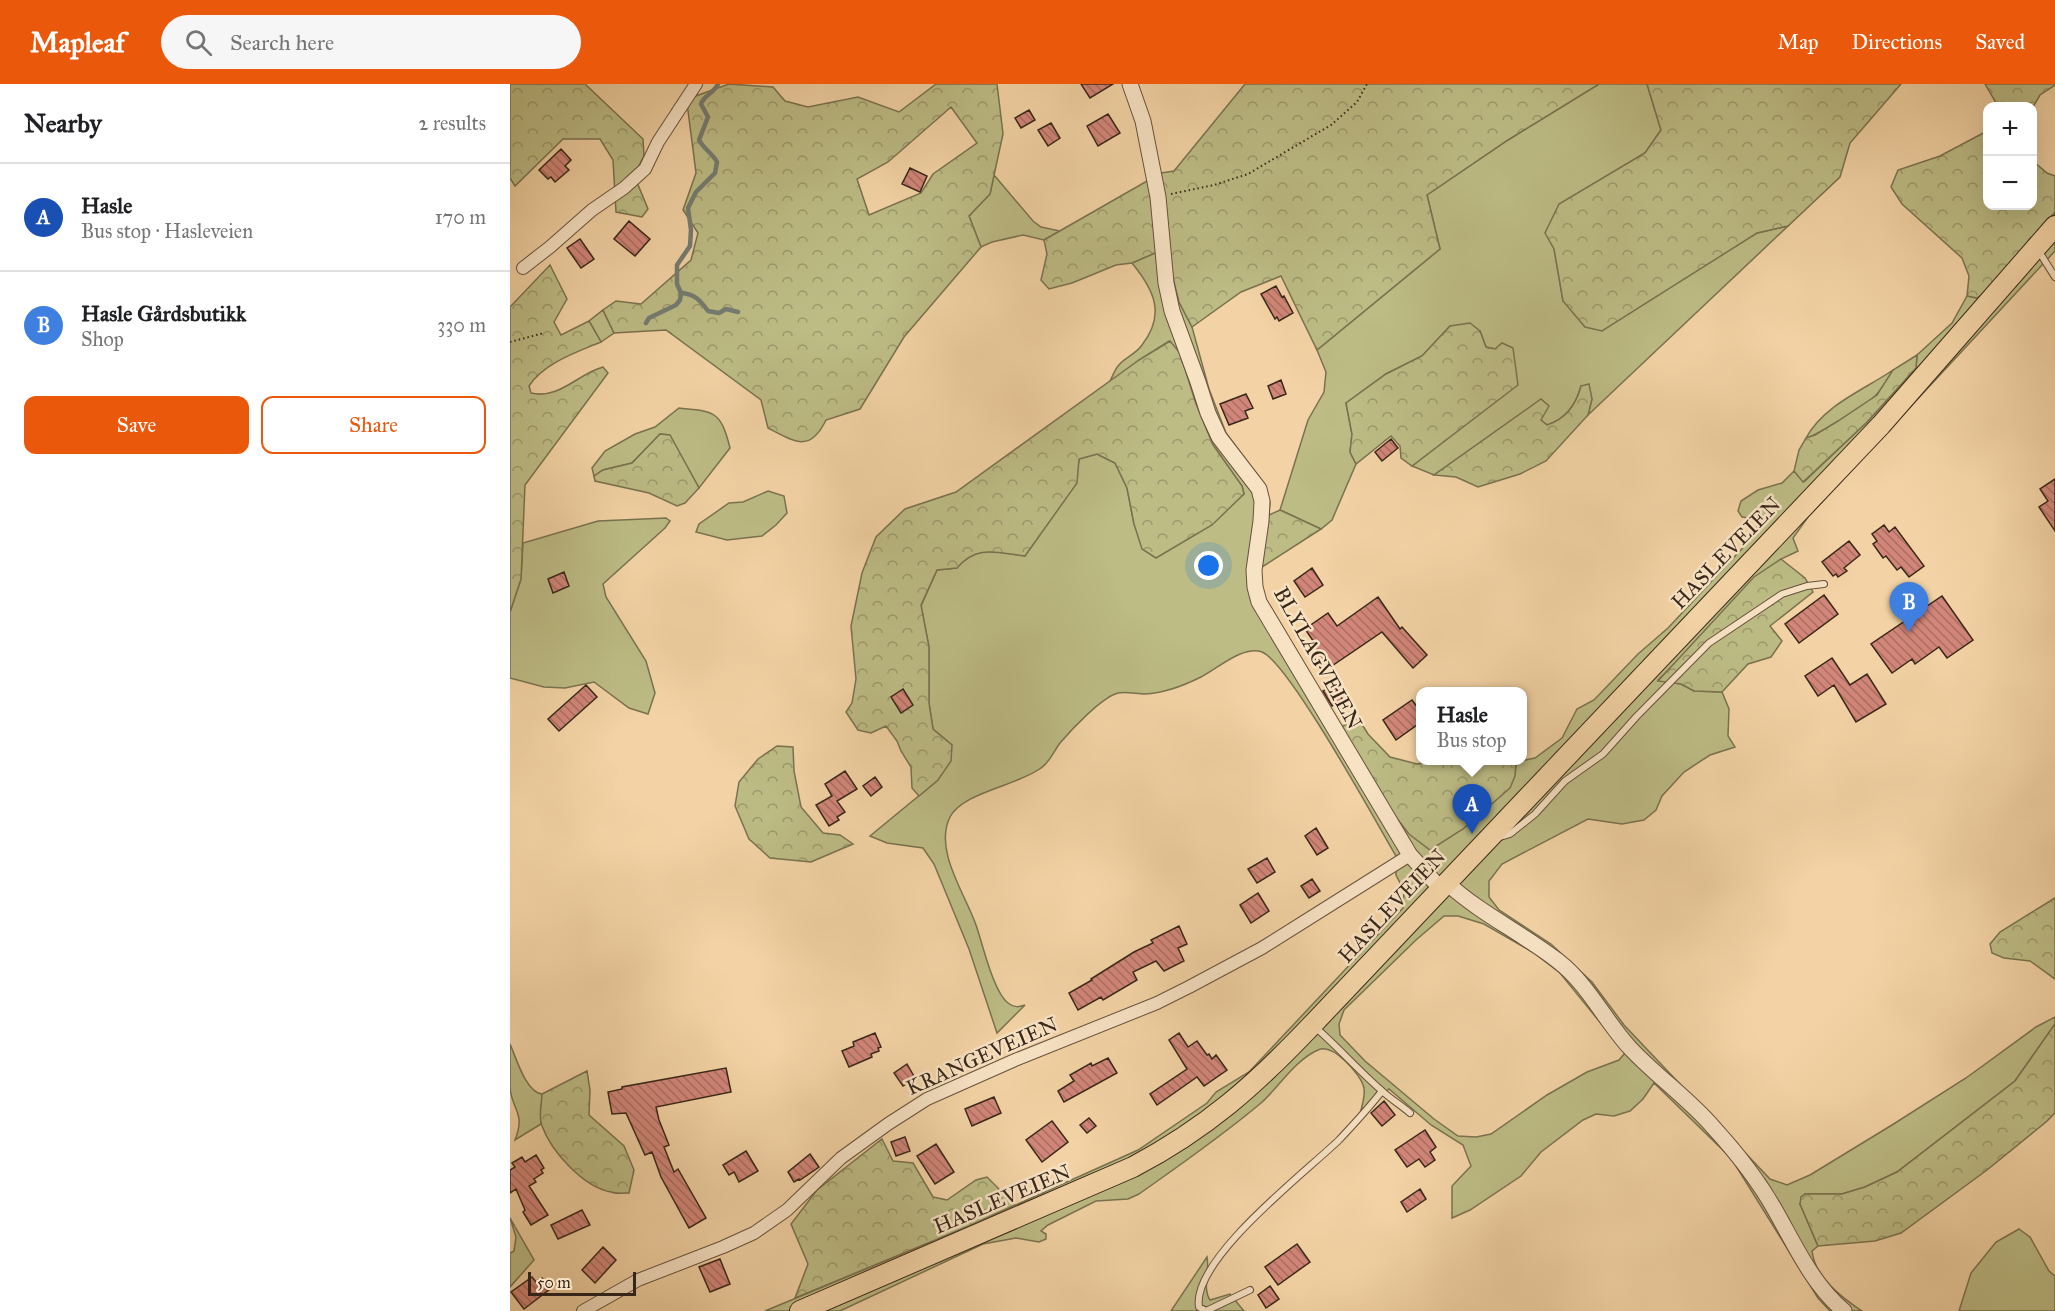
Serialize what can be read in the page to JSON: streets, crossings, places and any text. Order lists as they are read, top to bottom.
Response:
{
  "streets": {
    "main road": ["HASLEVEIEN"],
    "street": ["BLYLAGVEIEN", "KRANGEVEIEN"]
  },
  "crossings": [
    ["HASLEVEIEN", "BLYLAGVEIEN"],
    ["BLYLAGVEIEN", "KRANGEVEIEN"]
  ],
  "scale_bar": "50 m",
  "page": {
    "header": "Mapleaf",
    "search": "Search here",
    "nav": ["Map", "Directions", "Saved"],
    "heading": ["Nearby", "2 results"],
    "map_buttons": ["+", "−"],
    "list": [
      {
        "mark": "A",
        "name": "Hasle",
        "note": "Bus stop · Hasleveien",
        "value": "170 m"
      },
      {
        "mark": "B",
        "name": "Hasle Gårdsbutikk",
        "note": "Shop",
        "value": "330 m"
      }
    ],
    "buttons": ["Save", "Share"],
    "pins": ["B", "A"],
    "popup": ["Hasle", "Bus stop"],
    "scale": "50 m"
  }
}
